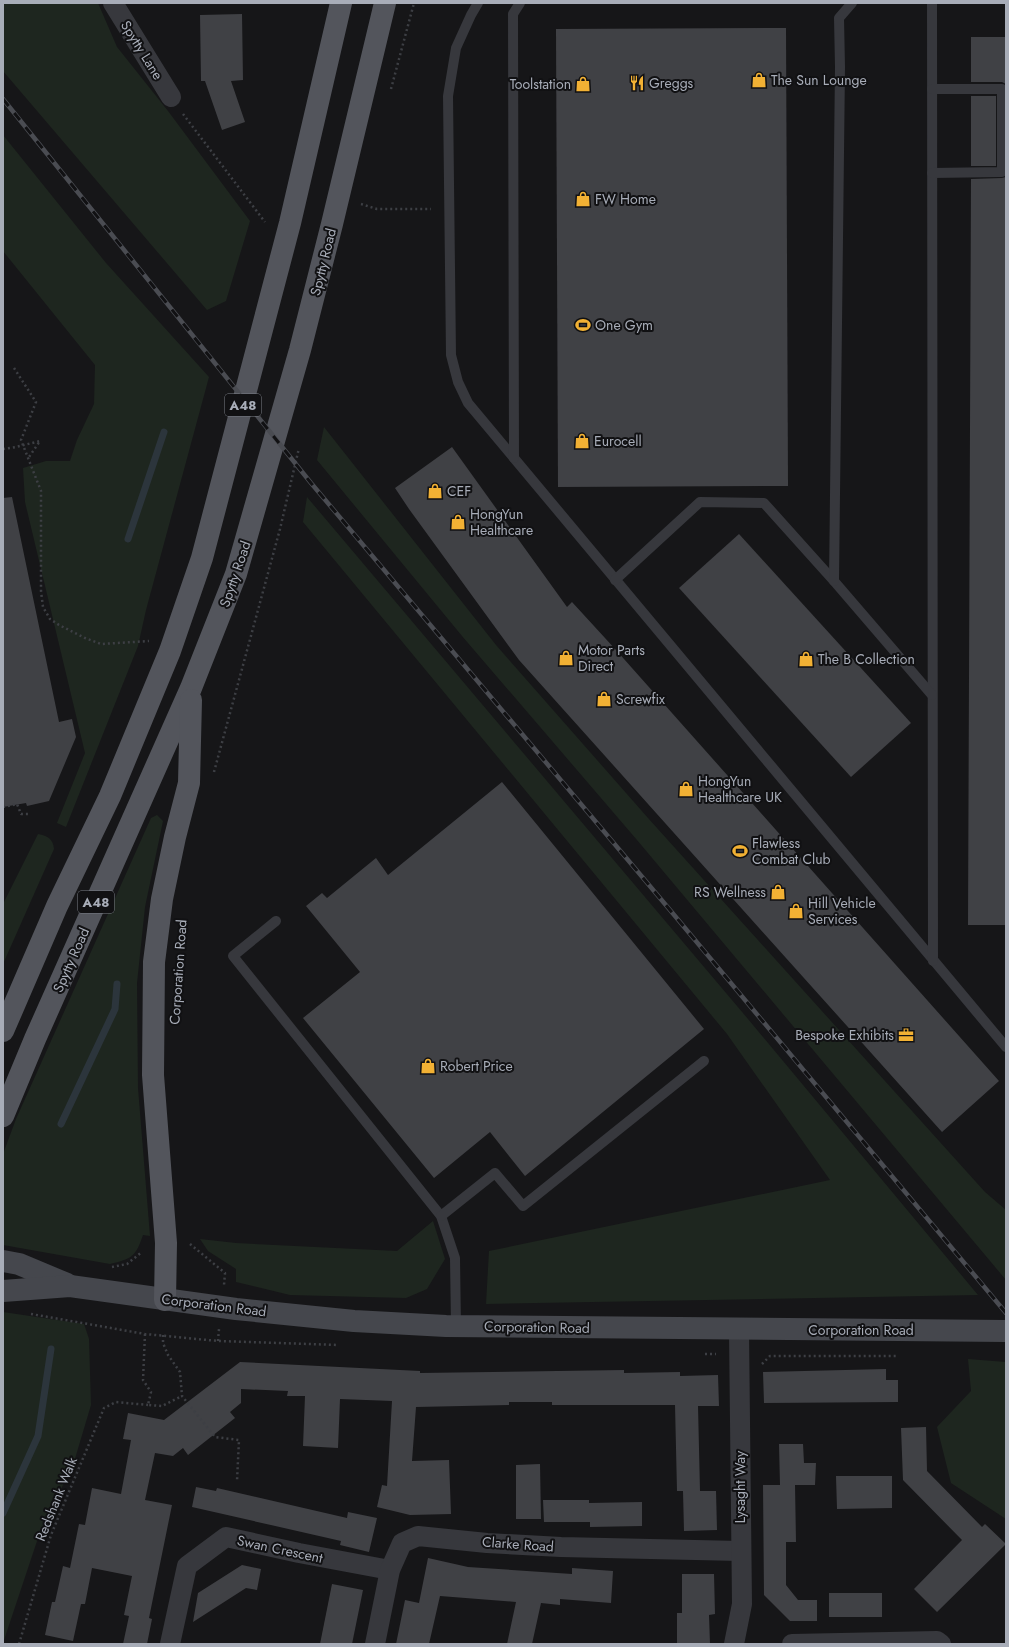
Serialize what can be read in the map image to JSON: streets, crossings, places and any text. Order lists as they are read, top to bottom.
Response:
{
  "streets": {
    "main road": ["Spytty Road", "A48"],
    "street": [
      "Spytty Lane",
      "Corporation Road",
      "Lysaght Way",
      "Clarke Road",
      "Swan Crescent"
    ],
    "path": ["Redshank Walk"]
  },
  "crossings": [
    ["Corporation Road", "Lysaght Way"],
    ["Lysaght Way", "Clarke Road"],
    ["Clarke Road", "Swan Crescent"]
  ],
  "places": {
    "shop": [
      "The Sun Lounge",
      "Toolstation",
      "FW Home",
      "Eurocell",
      "CEF",
      "HongYun Healthcare",
      "Motor Parts Direct",
      "The B Collection",
      "Screwfix",
      "HongYun Healthcare UK",
      "RS Wellness",
      "Hill Vehicle Services",
      "Robert Price"
    ],
    "restaurant": ["Greggs"],
    "sports": ["One Gym", "Flawless Combat Club"],
    "office": ["Bespoke Exhibits"]
  }
}
